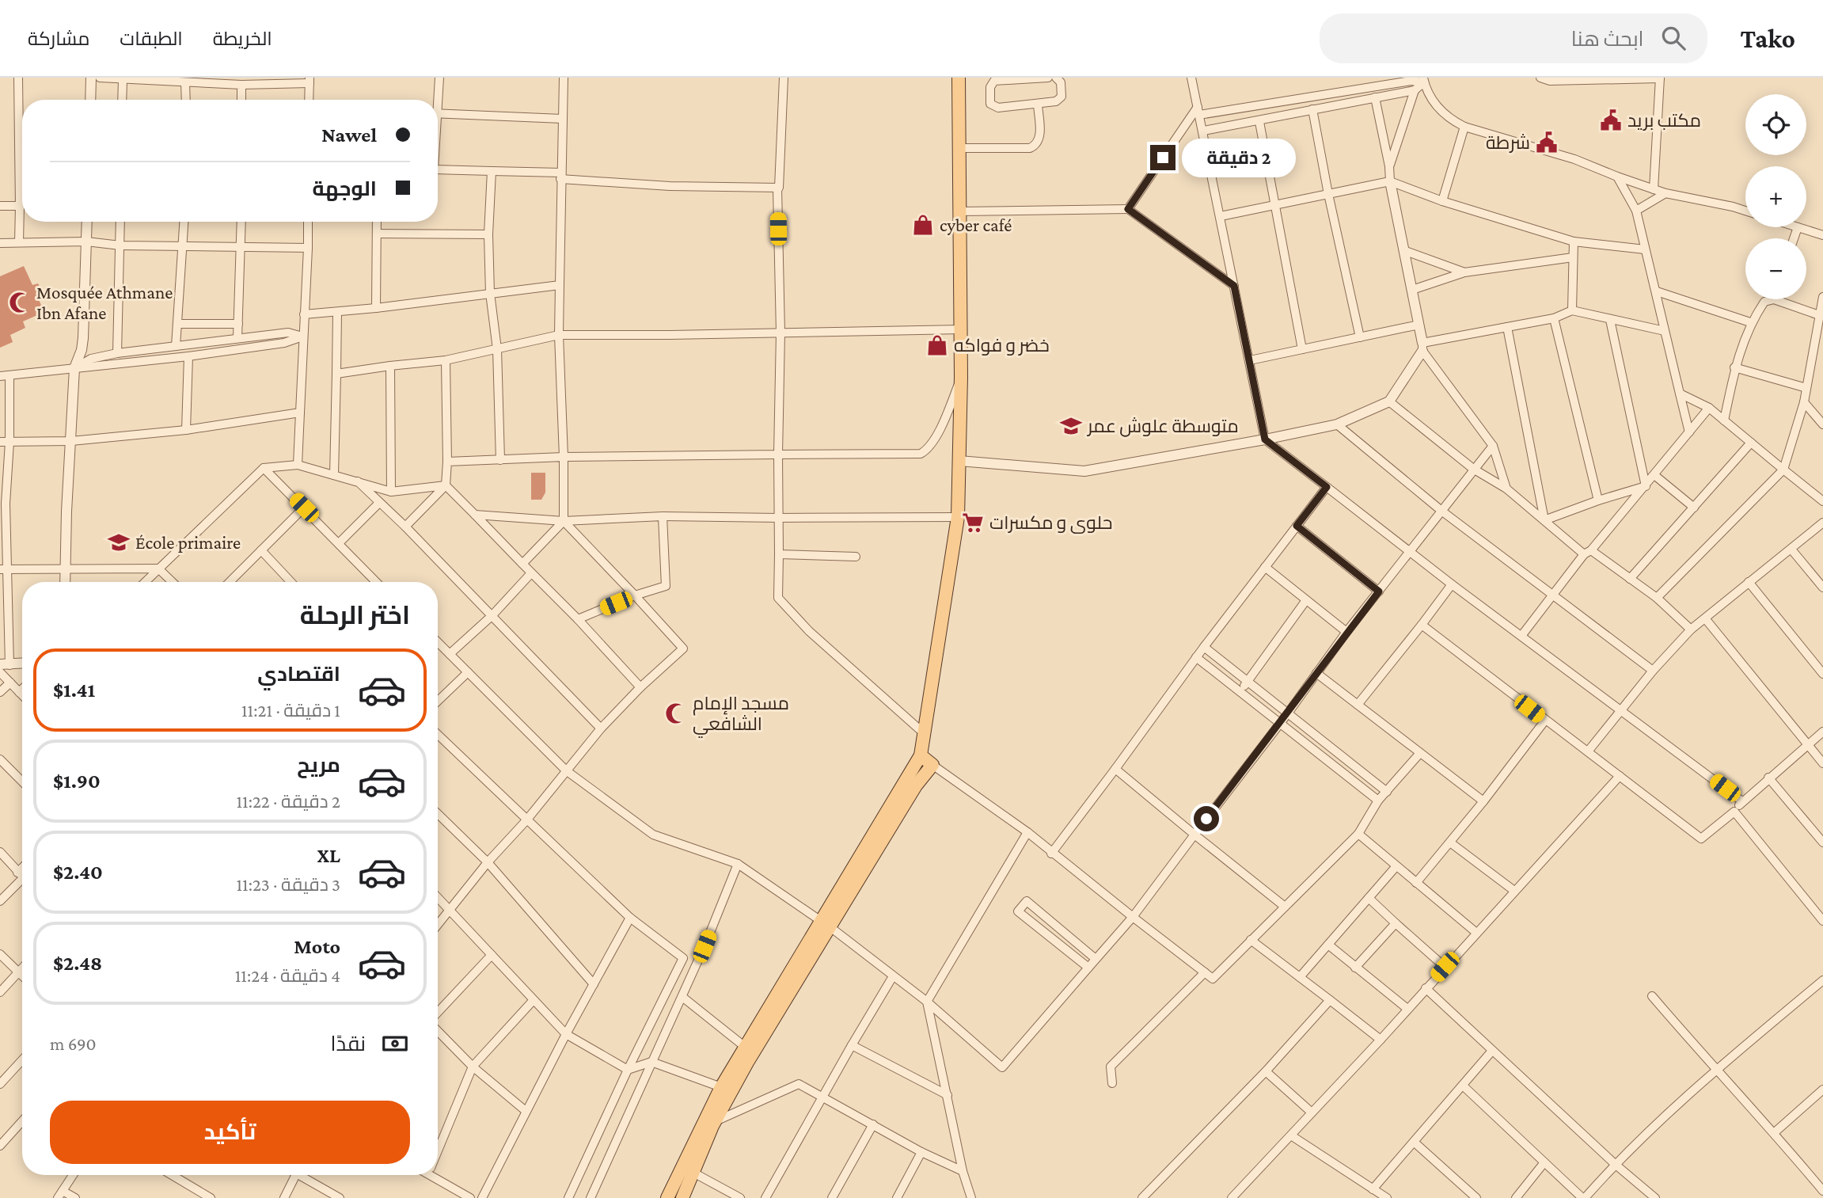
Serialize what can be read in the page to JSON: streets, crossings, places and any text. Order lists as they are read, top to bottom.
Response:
{
  "places": {
    "public building": ["مكتب بريد", "شرطة"],
    "shop": ["cyber café", "خضر و فواكه"],
    "mosque": ["Mosquée Athmane Ibn Afane", "مسجد الإمام الشافعي"],
    "school or university": ["متوسطة علوش عمر", "École primaire"],
    "supermarket": ["حلوى و مكسرات"]
  },
  "page": {
    "header": "Tako",
    "search": "ابحث هنا",
    "nav": ["الخريطة", "الطبقات", "مشاركة"],
    "map_buttons": ["+", "−"],
    "banner": ["Nawel", "الوجهة"],
    "bubble": "2 دقيقة",
    "heading": "اختر الرحلة",
    "list": [
      {
        "name": "اقتصادي",
        "note": "1 دقيقة · 11:21",
        "value": "$1.41"
      },
      {
        "name": "مريح",
        "note": "2 دقيقة · 11:22",
        "value": "$1.90"
      },
      {
        "name": "XL",
        "note": "3 دقيقة · 11:23",
        "value": "$2.40"
      },
      {
        "name": "Moto",
        "note": "4 دقيقة · 11:24",
        "value": "$2.48"
      }
    ],
    "pay": ["نقدًا", "690 m"],
    "buttons": "تأكيد"
  }
}
